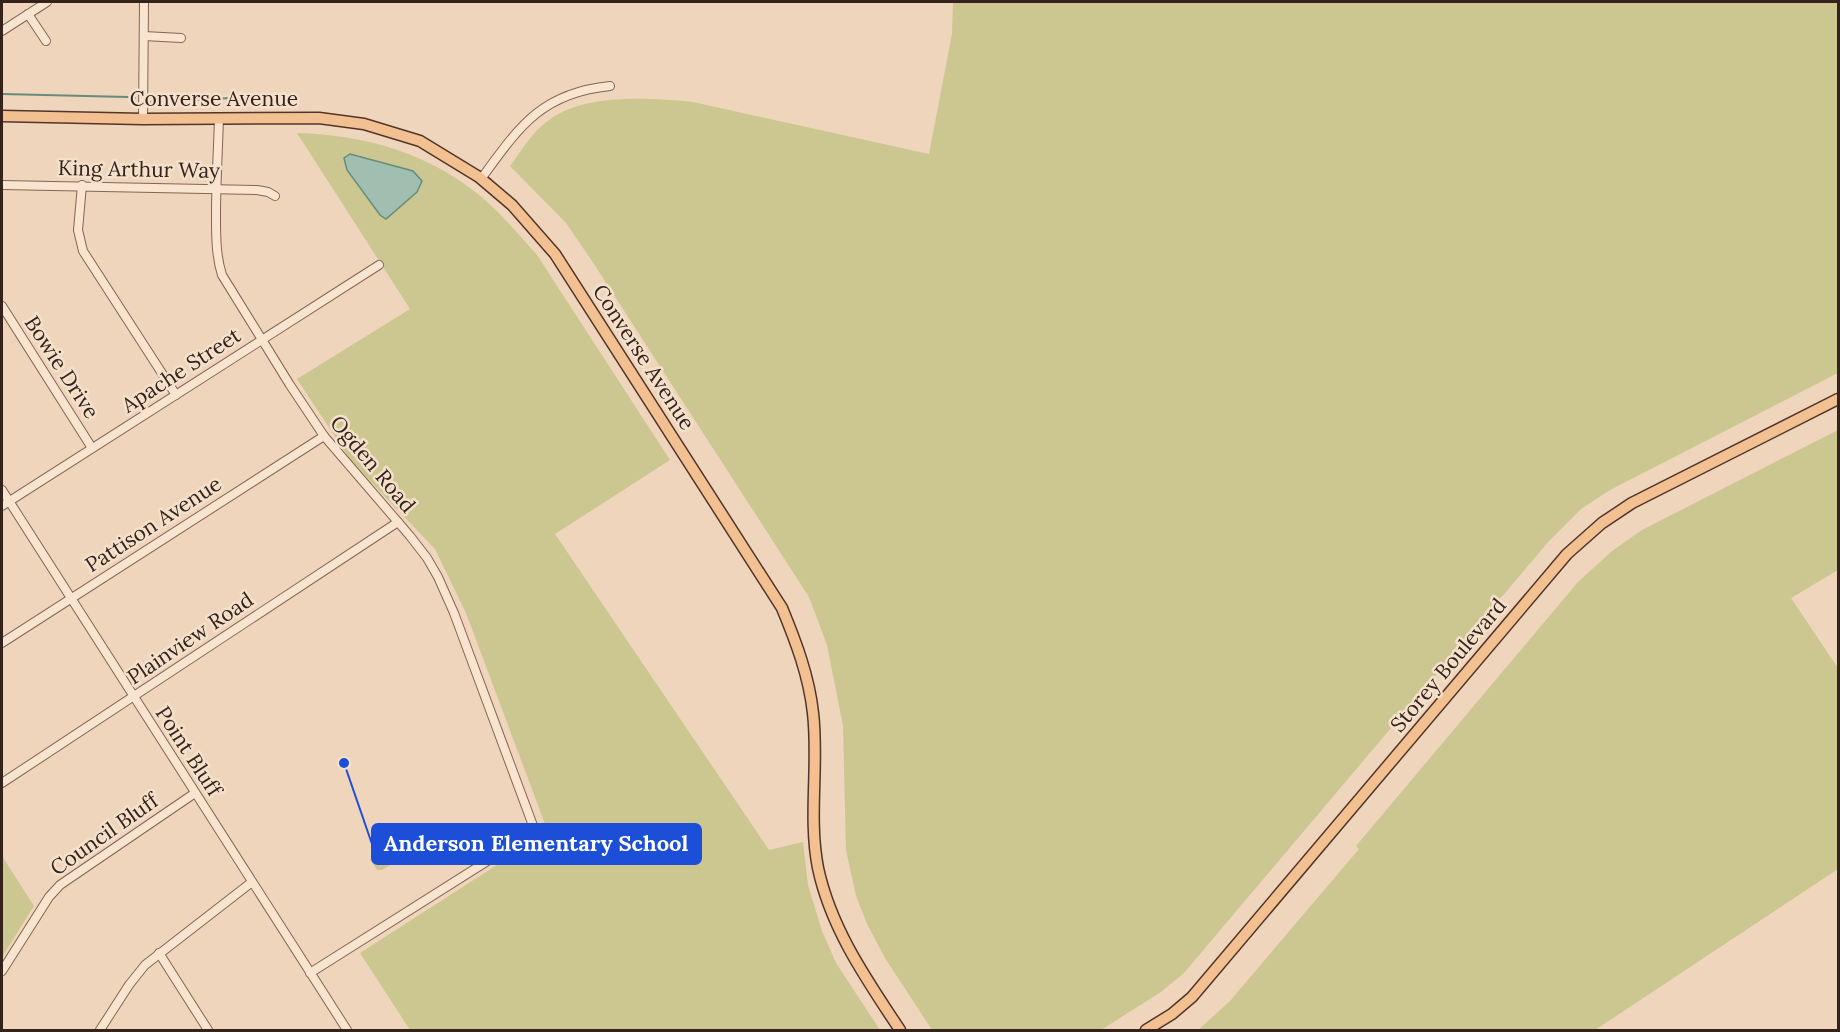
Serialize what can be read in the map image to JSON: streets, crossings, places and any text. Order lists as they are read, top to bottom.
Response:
{
  "streets": {
    "main road": ["Converse Avenue", "Storey Boulevard"],
    "street": [
      "King Arthur Way",
      "Bowie Drive",
      "Apache Street",
      "Ogden Road",
      "Pattison Avenue",
      "Plainview Road",
      "Point Bluff",
      "Council Bluff"
    ]
  },
  "crossings": [
    ["Converse Avenue", "Ogden Road"],
    ["King Arthur Way", "Ogden Road"],
    ["Bowie Drive", "Apache Street"],
    ["Apache Street", "Ogden Road"],
    ["Apache Street", "Point Bluff"],
    ["Ogden Road", "Pattison Avenue"],
    ["Ogden Road", "Plainview Road"],
    ["Ogden Road", "Point Bluff"],
    ["Pattison Avenue", "Point Bluff"],
    ["Plainview Road", "Point Bluff"],
    ["Point Bluff", "Council Bluff"]
  ],
  "places": ["Anderson Elementary School"]
}
